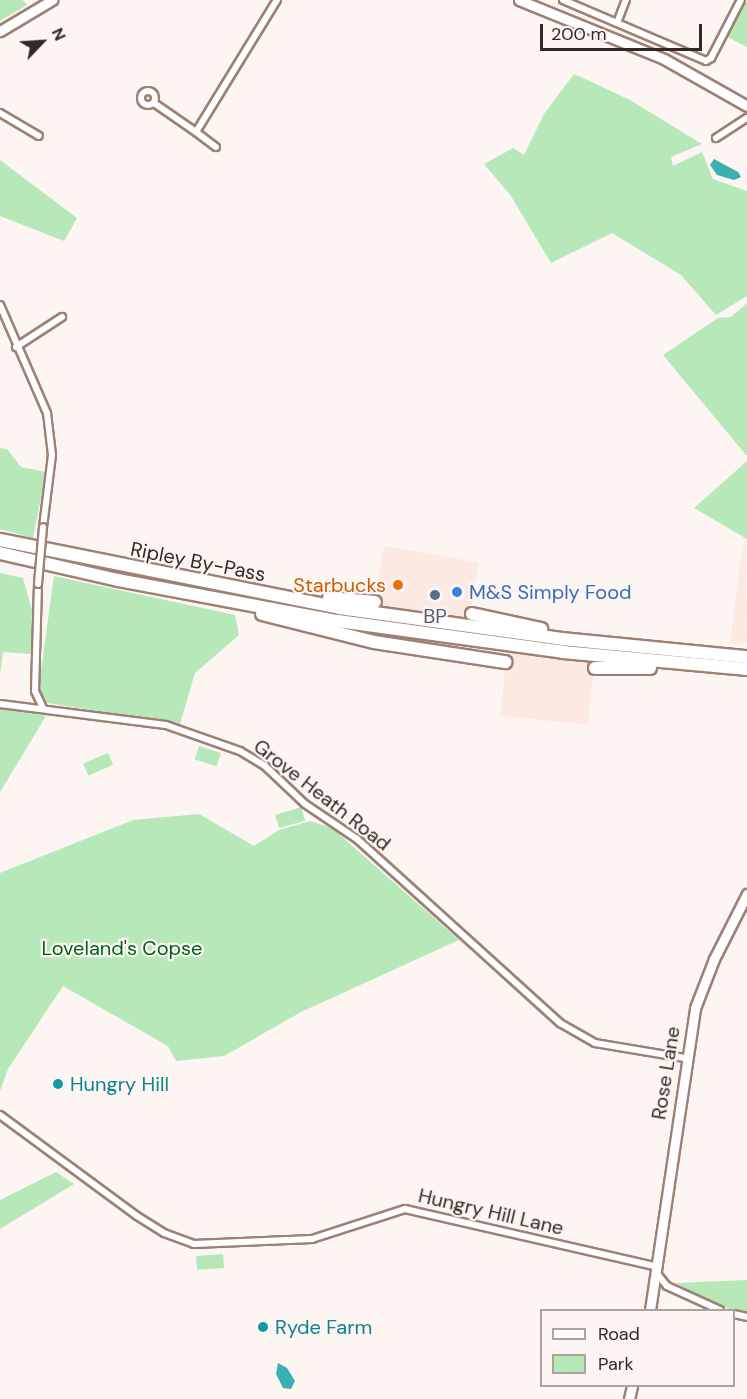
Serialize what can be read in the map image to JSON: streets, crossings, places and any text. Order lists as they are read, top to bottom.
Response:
{
  "streets": {
    "highway": ["Ripley By-Pass"],
    "street": ["Grove Heath Road", "Rose Lane", "Hungry Hill Lane"]
  },
  "crossings": [
    ["Grove Heath Road", "Rose Lane"],
    ["Rose Lane", "Hungry Hill Lane"]
  ],
  "parks": ["Loveland's Copse"],
  "places": [
    "Starbucks",
    "M&S Simply Food",
    "BP",
    "Hungry Hill",
    "Ryde Farm"
  ],
  "legend": ["Road", "Park"],
  "scale_bar": "200 m",
  "north": "top right"
}
